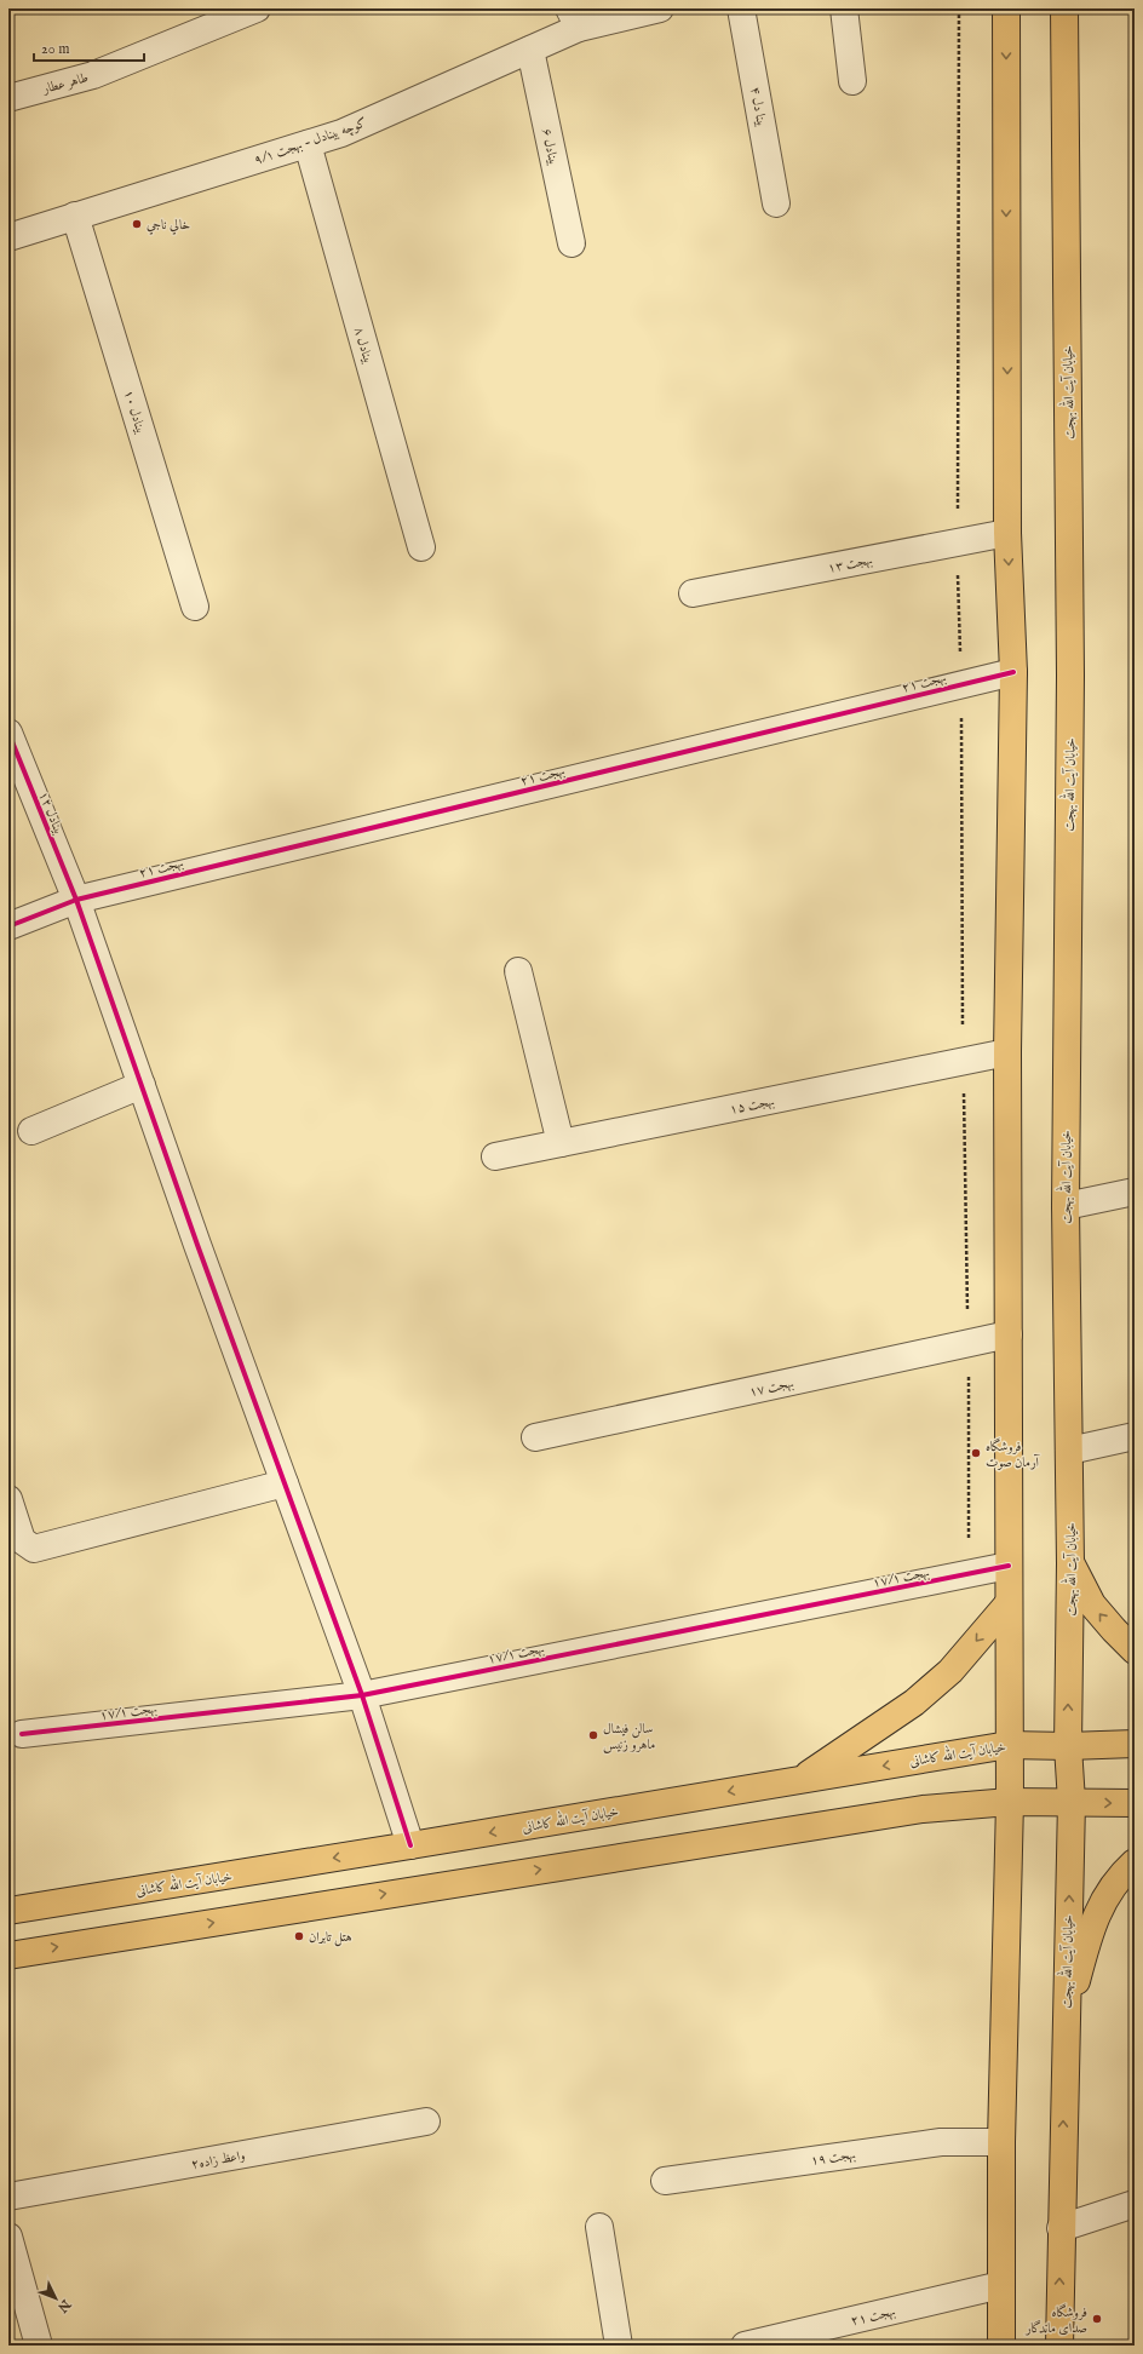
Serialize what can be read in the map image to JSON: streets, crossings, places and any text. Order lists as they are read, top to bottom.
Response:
{
  "streets": {
    "main road": ["خیابان آیت الله بهجت", "خیابان آیت الله کاشانی"],
    "street": [
      "طاهر عطار",
      "بینا دل ۴",
      "کوچه بینادل - بهجت ۹/۱",
      "بینادل ۶",
      "بینادل ۸",
      "بینادل ۱۰",
      "بهجت ۱۳",
      "بهجت ۲۱",
      "بینادل ۱۲",
      "بهجت ۱۵",
      "بهجت ۱۷",
      "بهجت ۱۷/۱",
      "بهجت ۱۹",
      "واعظ زاده۲"
    ]
  },
  "crossings": [
    ["کوچه بینادل - بهجت ۹/۱", "بینادل ۶"],
    ["کوچه بینادل - بهجت ۹/۱", "بینادل ۸"],
    ["کوچه بینادل - بهجت ۹/۱", "بینادل ۱۰"],
    ["خیابان آیت الله بهجت", "خیابان آیت الله کاشانی"],
    ["بهجت ۲۱", "بینادل ۱۲"],
    ["بینادل ۱۲", "بهجت ۱۷/۱"],
    ["بینادل ۱۲", "خیابان آیت الله کاشانی"]
  ],
  "places": [
    "خالي ناجي",
    "فروشگاه آرمان صوت",
    "سالن فیشال ماهرو زنیس",
    "هتل تابران",
    "فروشگاه صدای ماندگار"
  ],
  "scale_bar": "20 m",
  "north": "bottom right"
}
